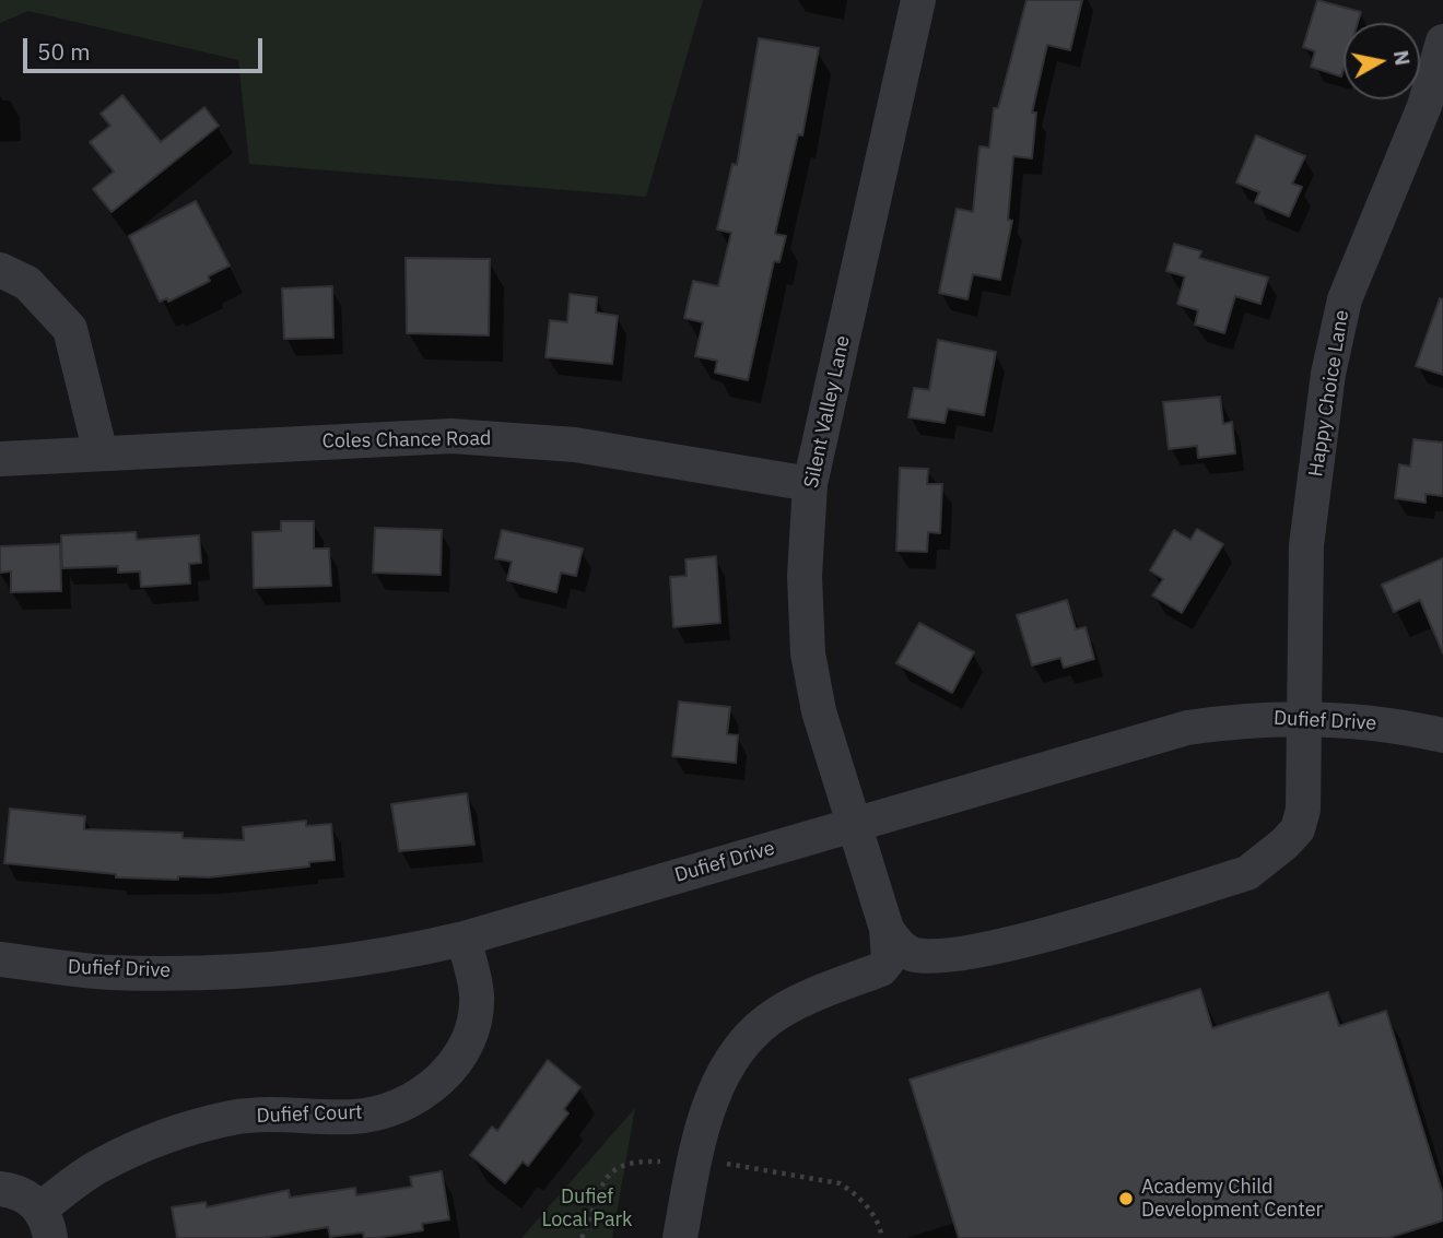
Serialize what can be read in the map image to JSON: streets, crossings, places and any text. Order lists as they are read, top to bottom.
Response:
{
  "streets": {
    "street": [
      "Happy Choice Lane",
      "Silent Valley Lane",
      "Coles Chance Road",
      "Dufief Drive",
      "Dufief Court"
    ]
  },
  "crossings": [
    ["Happy Choice Lane", "Silent Valley Lane"],
    ["Happy Choice Lane", "Dufief Drive"],
    ["Silent Valley Lane", "Coles Chance Road"],
    ["Silent Valley Lane", "Dufief Drive"],
    ["Dufief Drive", "Dufief Court"]
  ],
  "parks": ["Dufief Local Park"],
  "places": ["Academy Child Development Center"],
  "scale_bar": "50 m",
  "north": "right"
}
